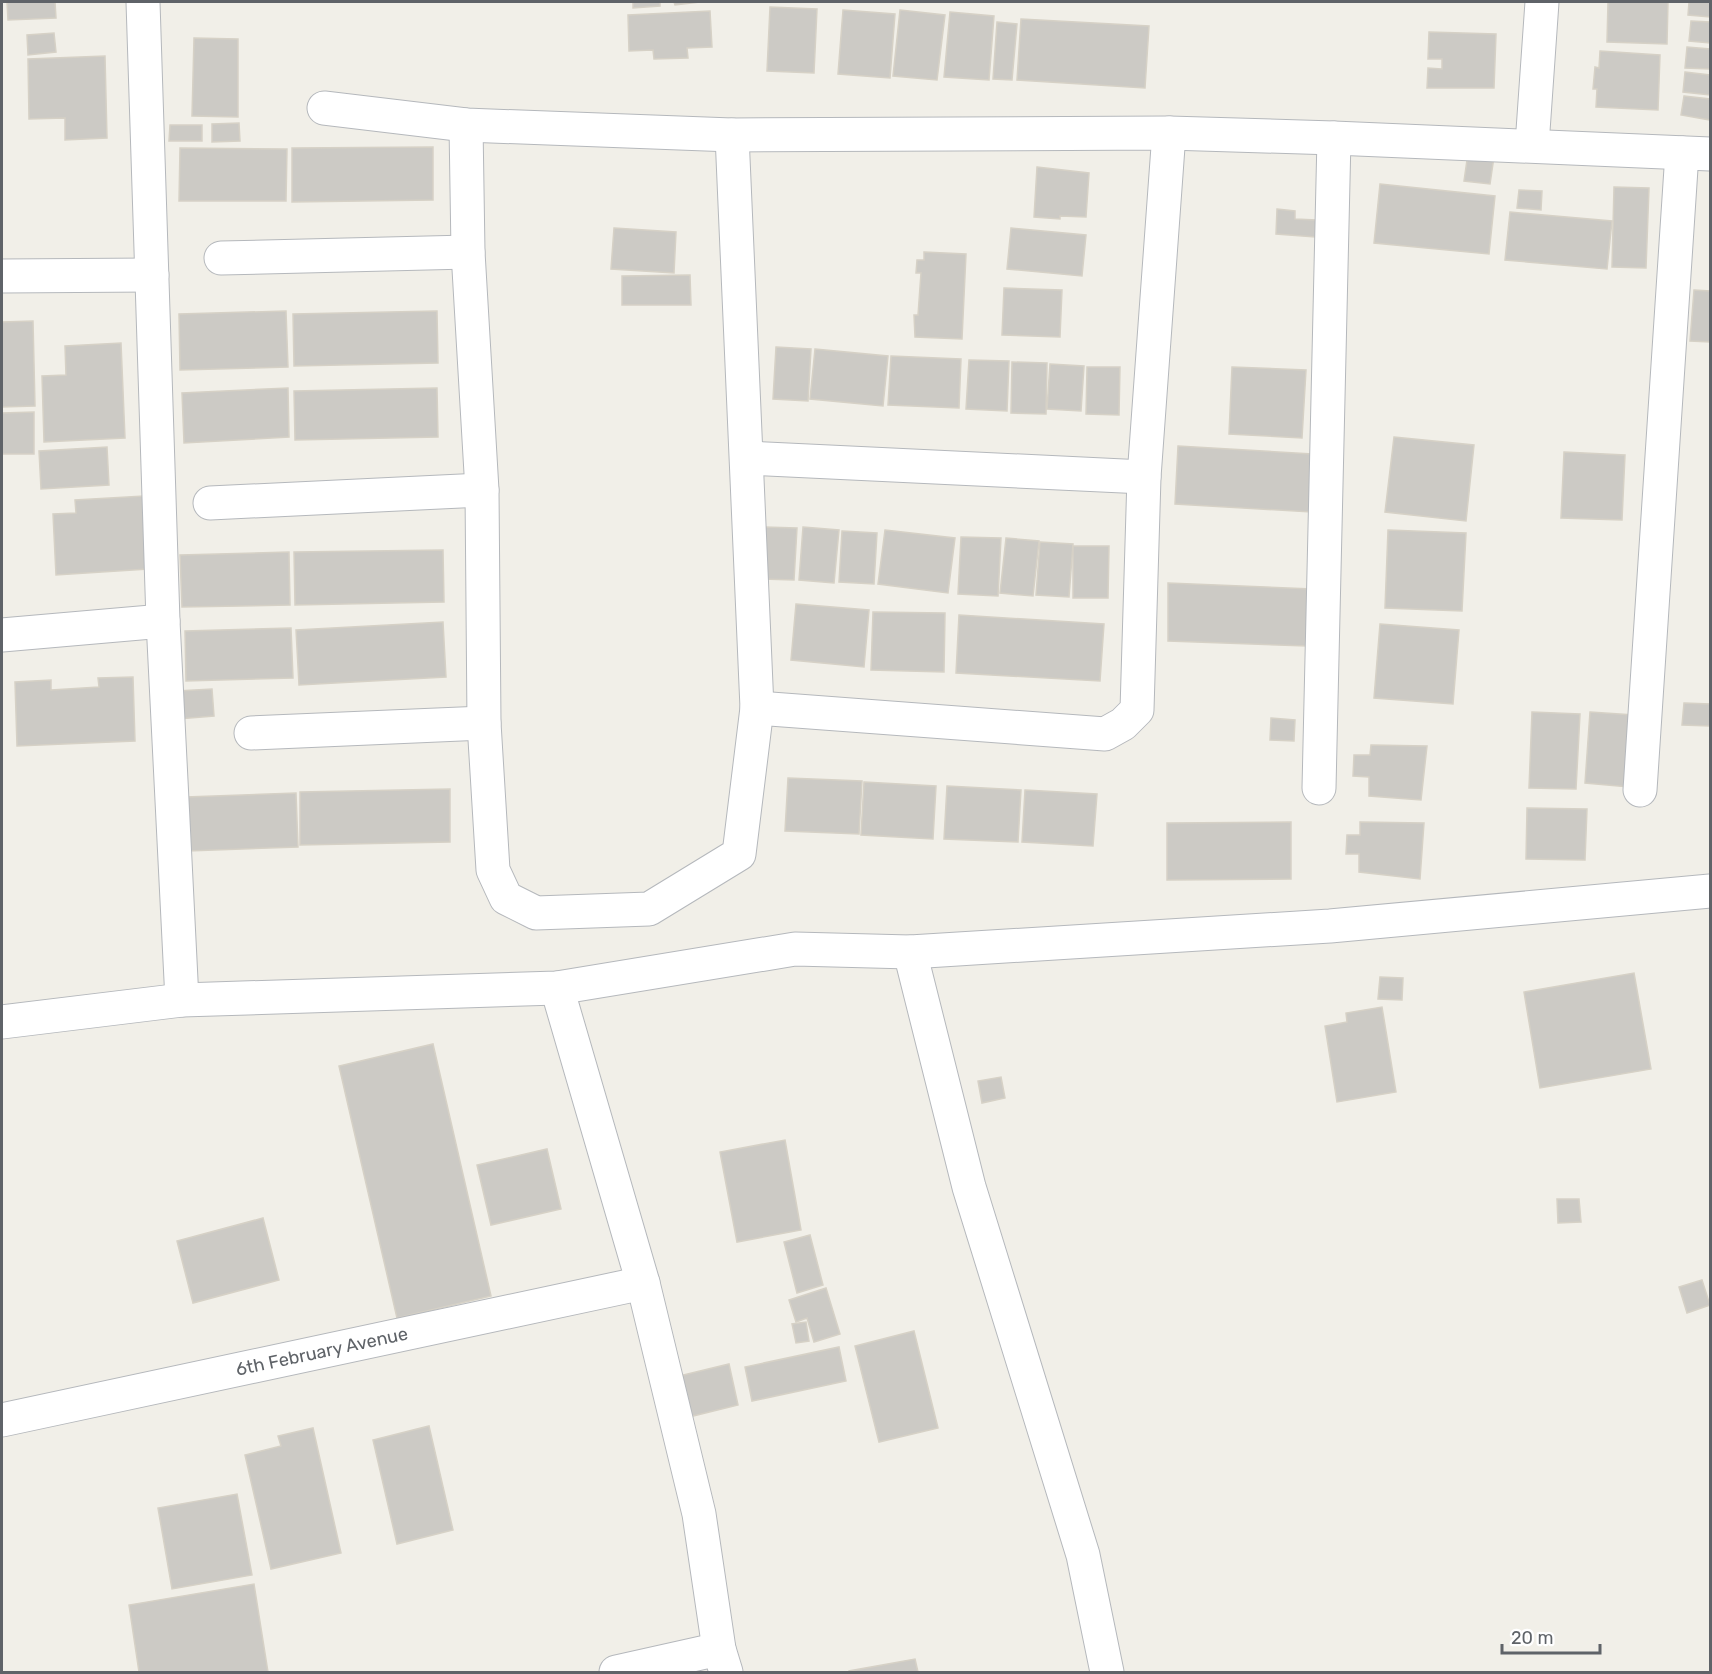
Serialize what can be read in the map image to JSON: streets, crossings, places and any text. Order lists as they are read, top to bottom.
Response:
{
  "streets": {
    "street": ["6th February Avenue"]
  },
  "scale_bar": "20 m"
}
